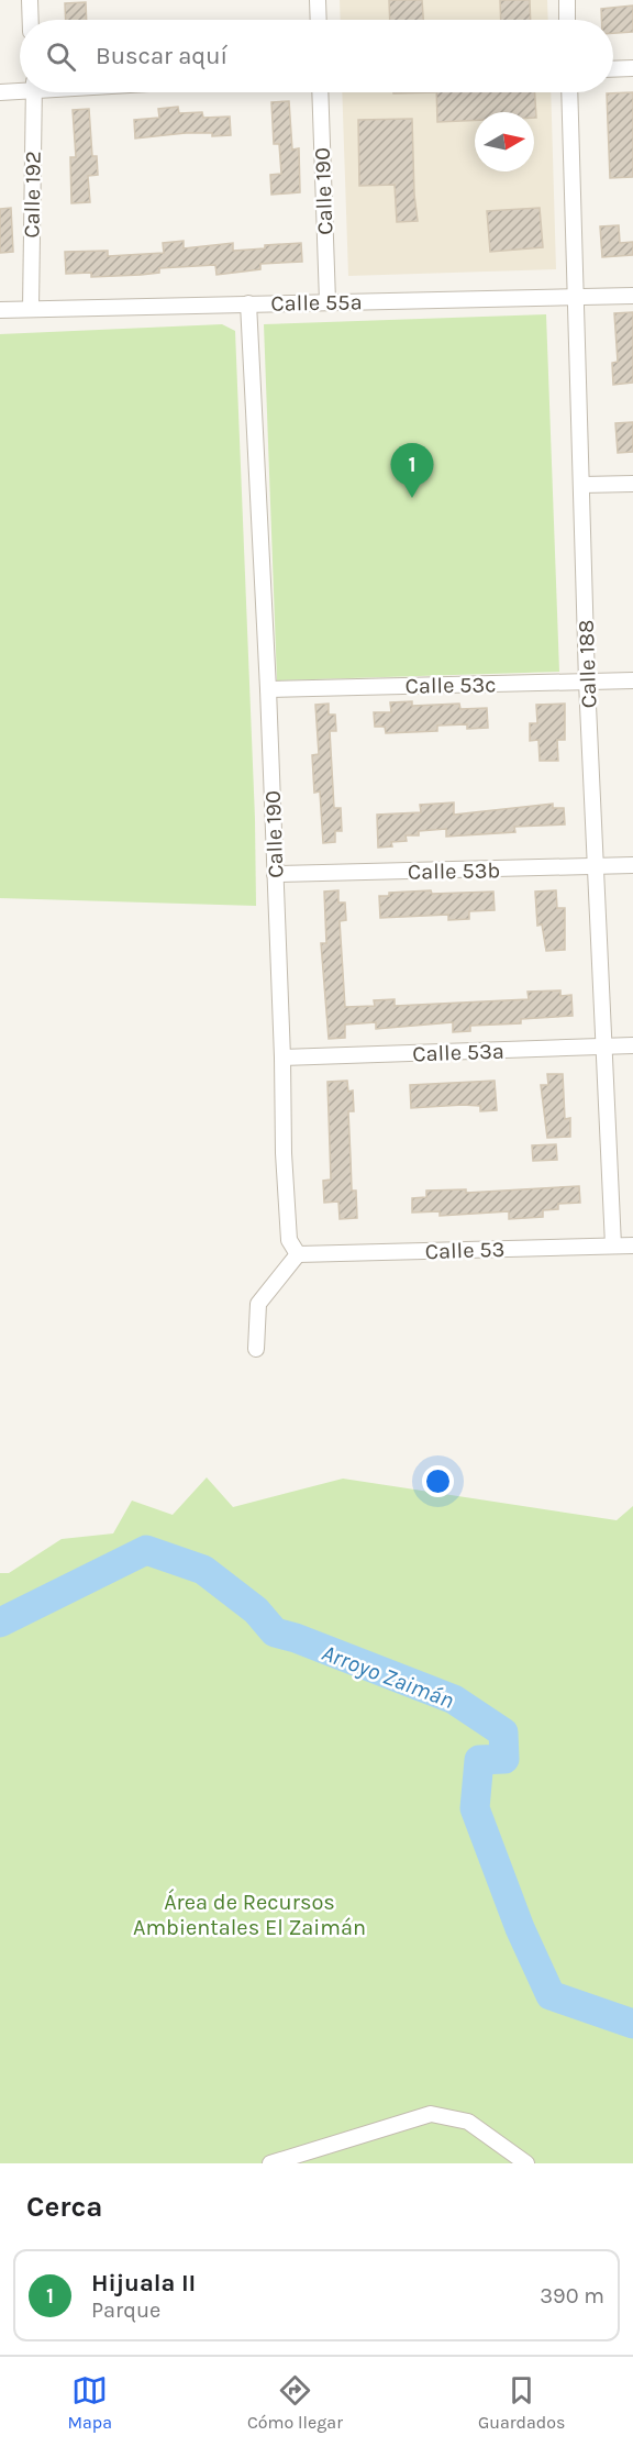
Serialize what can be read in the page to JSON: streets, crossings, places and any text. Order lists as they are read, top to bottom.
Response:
{
  "streets": {
    "street": [
      "Calle 190",
      "Calle 192",
      "Calle 55a",
      "Calle 188",
      "Calle 53c",
      "Calle 53b",
      "Calle 53a",
      "Calle 53"
    ]
  },
  "crossings": [
    ["Calle 190", "Calle 55a"],
    ["Calle 190", "Calle 53c"],
    ["Calle 190", "Calle 53b"],
    ["Calle 190", "Calle 53a"],
    ["Calle 190", "Calle 53"],
    ["Calle 192", "Calle 55a"],
    ["Calle 55a", "Calle 188"],
    ["Calle 188", "Calle 53c"],
    ["Calle 188", "Calle 53b"],
    ["Calle 188", "Calle 53a"],
    ["Calle 188", "Calle 53"]
  ],
  "water": ["Arroyo Zaimán"],
  "parks": ["Área de Recursos Ambientales El Zaimán"],
  "north": "right",
  "page": {
    "search": "Buscar aquí",
    "pins": "1",
    "heading": "Cerca",
    "list": [
      {
        "mark": "1",
        "name": "Hijuala II",
        "note": "Parque",
        "value": "390 m"
      }
    ],
    "nav": ["Mapa", "Cómo llegar", "Guardados"]
  }
}
